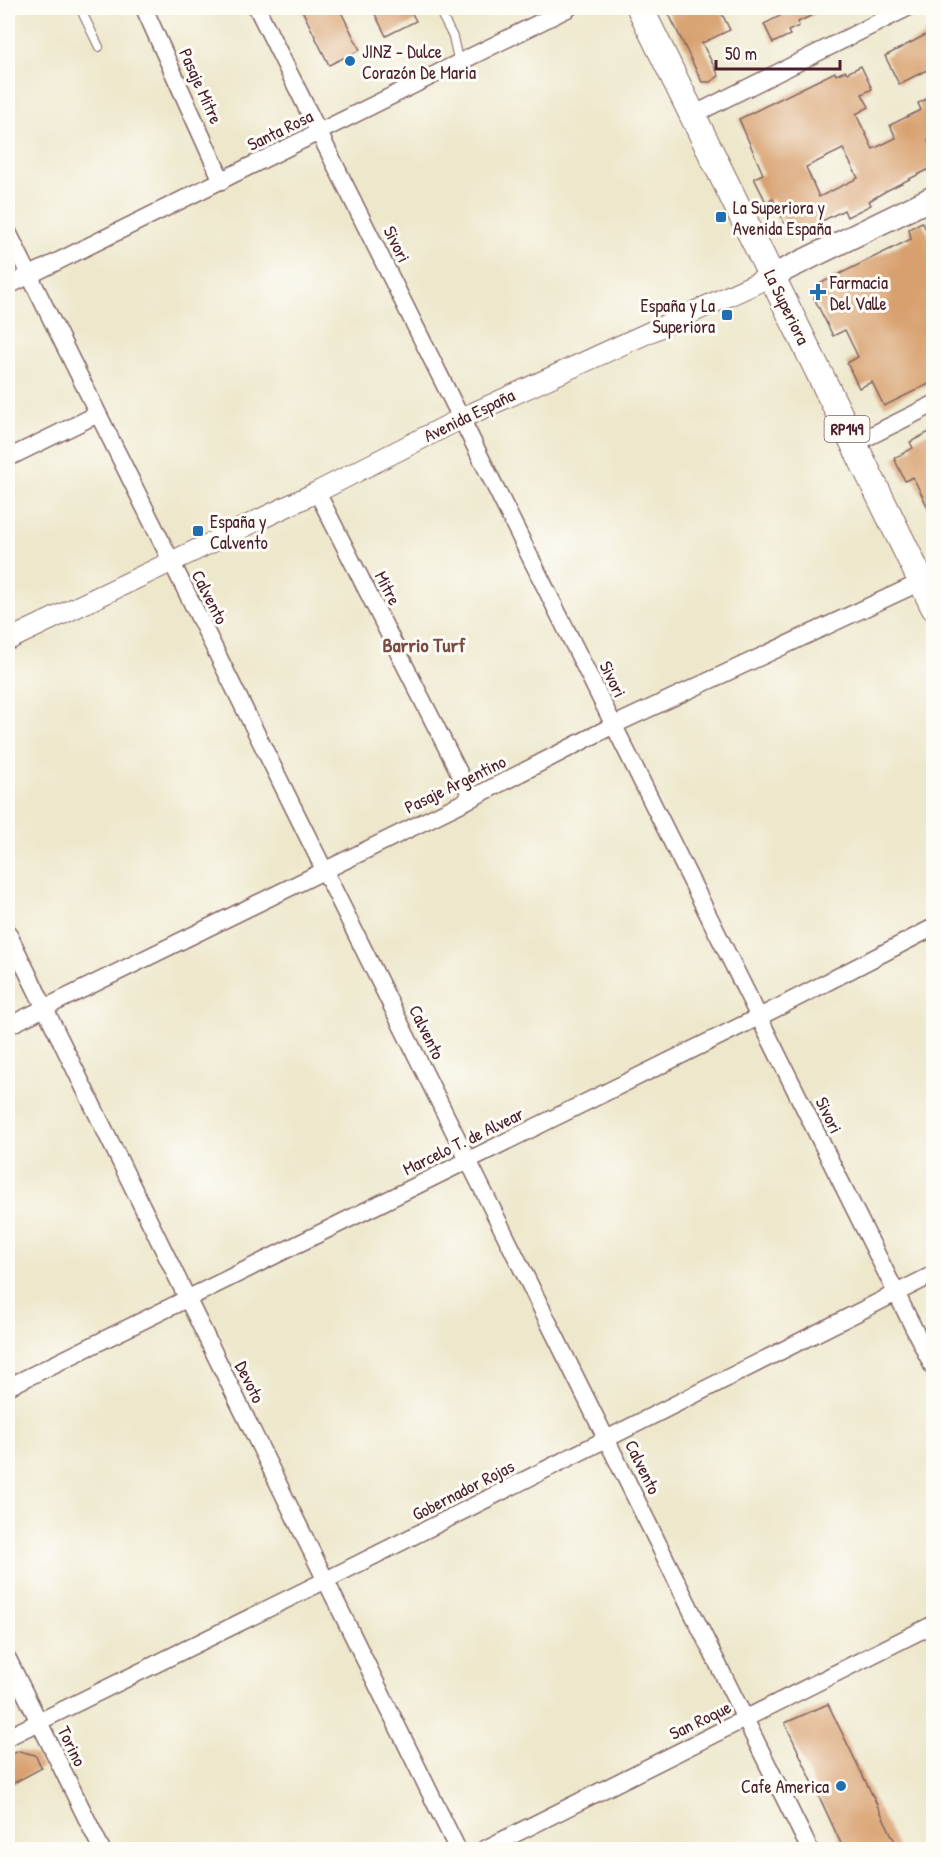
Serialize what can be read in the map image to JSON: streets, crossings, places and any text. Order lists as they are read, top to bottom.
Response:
{
  "streets": {
    "main road": ["La Superiora", "Avenida España", "RP149"],
    "street": [
      "Pasaje Mitre",
      "Santa Rosa",
      "Sivori",
      "Mitre",
      "Calvento",
      "Pasaje Argentino",
      "Marcelo T. de Alvear",
      "Devoto",
      "Gobernador Rojas",
      "San Roque",
      "Torino"
    ]
  },
  "crossings": [
    ["Pasaje Mitre", "Santa Rosa"],
    ["Santa Rosa", "Sivori"],
    ["Santa Rosa", "Calvento"],
    ["Sivori", "Avenida España"],
    ["Sivori", "Pasaje Argentino"],
    ["Sivori", "Marcelo T. de Alvear"],
    ["Sivori", "Gobernador Rojas"],
    ["La Superiora", "Avenida España"],
    ["La Superiora", "Pasaje Argentino"],
    ["Avenida España", "Mitre"],
    ["Avenida España", "Calvento"],
    ["Mitre", "Pasaje Argentino"],
    ["Calvento", "Pasaje Argentino"],
    ["Calvento", "Marcelo T. de Alvear"],
    ["Calvento", "Gobernador Rojas"],
    ["Calvento", "San Roque"],
    ["Pasaje Argentino", "Devoto"],
    ["Marcelo T. de Alvear", "Devoto"],
    ["Devoto", "Gobernador Rojas"],
    ["Gobernador Rojas", "Torino"]
  ],
  "districts": ["Barrio Turf"],
  "places": {
    "other": ["JINZ - Dulce Corazón De Maria", "Cafe America"],
    "transit": ["La Superiora y Avenida España", "España y La Superiora", "España y Calvento"],
    "health": ["Farmacia Del Valle"]
  },
  "scale_bar": "50 m"
}
